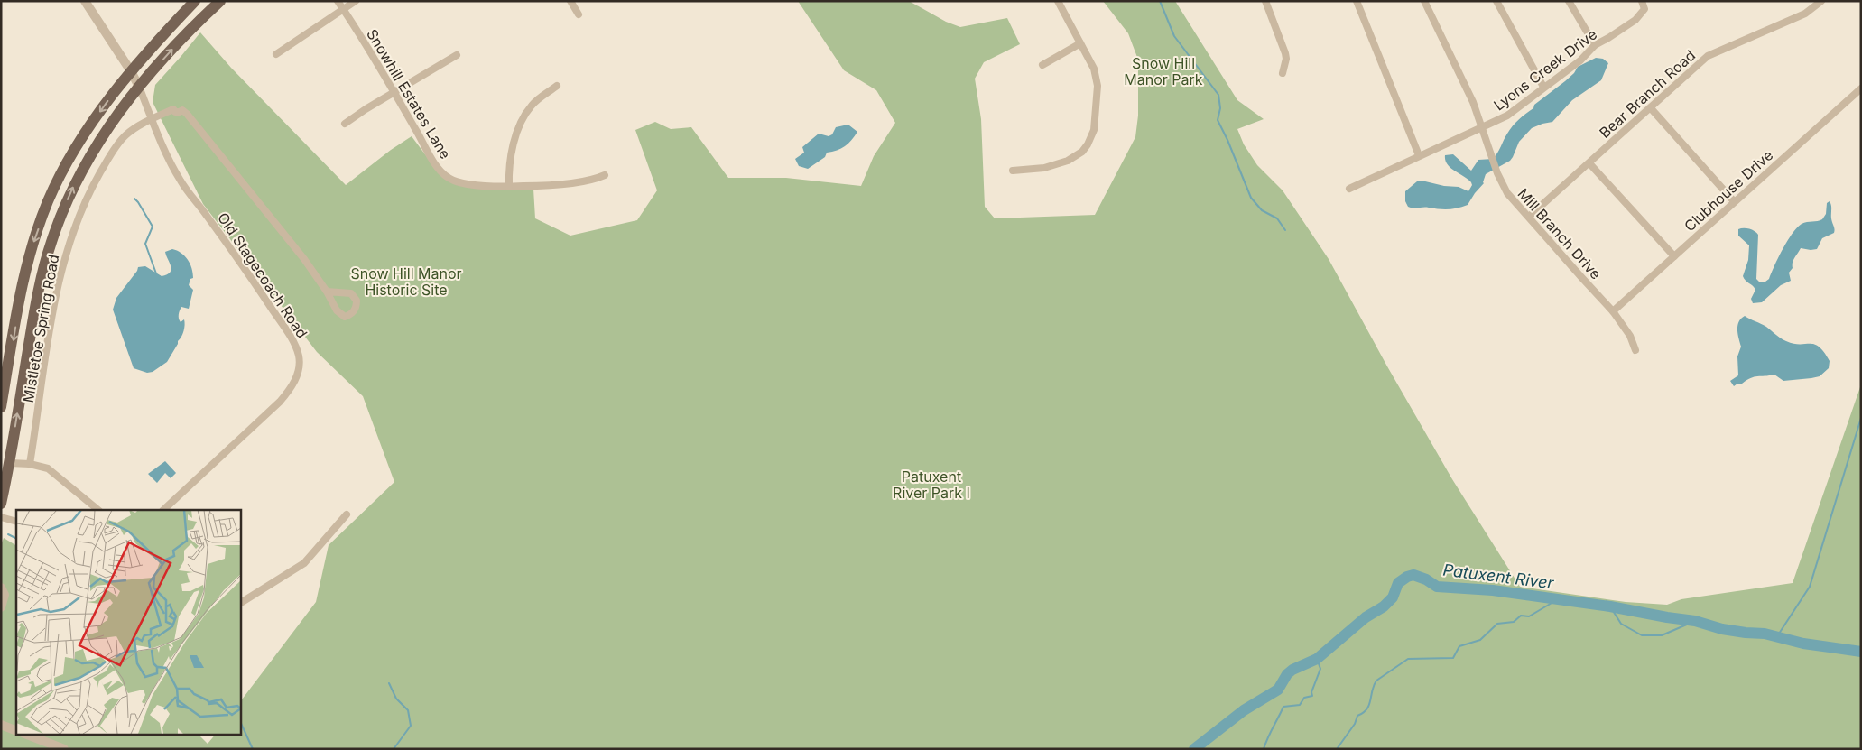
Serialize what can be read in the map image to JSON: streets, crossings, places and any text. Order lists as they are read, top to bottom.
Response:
{
  "streets": {
    "street": [
      "Lyons Creek Drive",
      "Snowhill Estates Lane",
      "Bear Branch Road",
      "Clubhouse Drive",
      "Mill Branch Drive",
      "Old Stagecoach Road",
      "Mistletoe Spring Road"
    ]
  },
  "crossings": [
    ["Lyons Creek Drive", "Mill Branch Drive"],
    ["Bear Branch Road", "Mill Branch Drive"],
    ["Clubhouse Drive", "Mill Branch Drive"],
    ["Old Stagecoach Road", "Mistletoe Spring Road"]
  ],
  "water": ["Patuxent River"],
  "parks": ["Snow Hill Manor Park", "Snow Hill Manor Historic Site", "Patuxent River Park I"]
}
